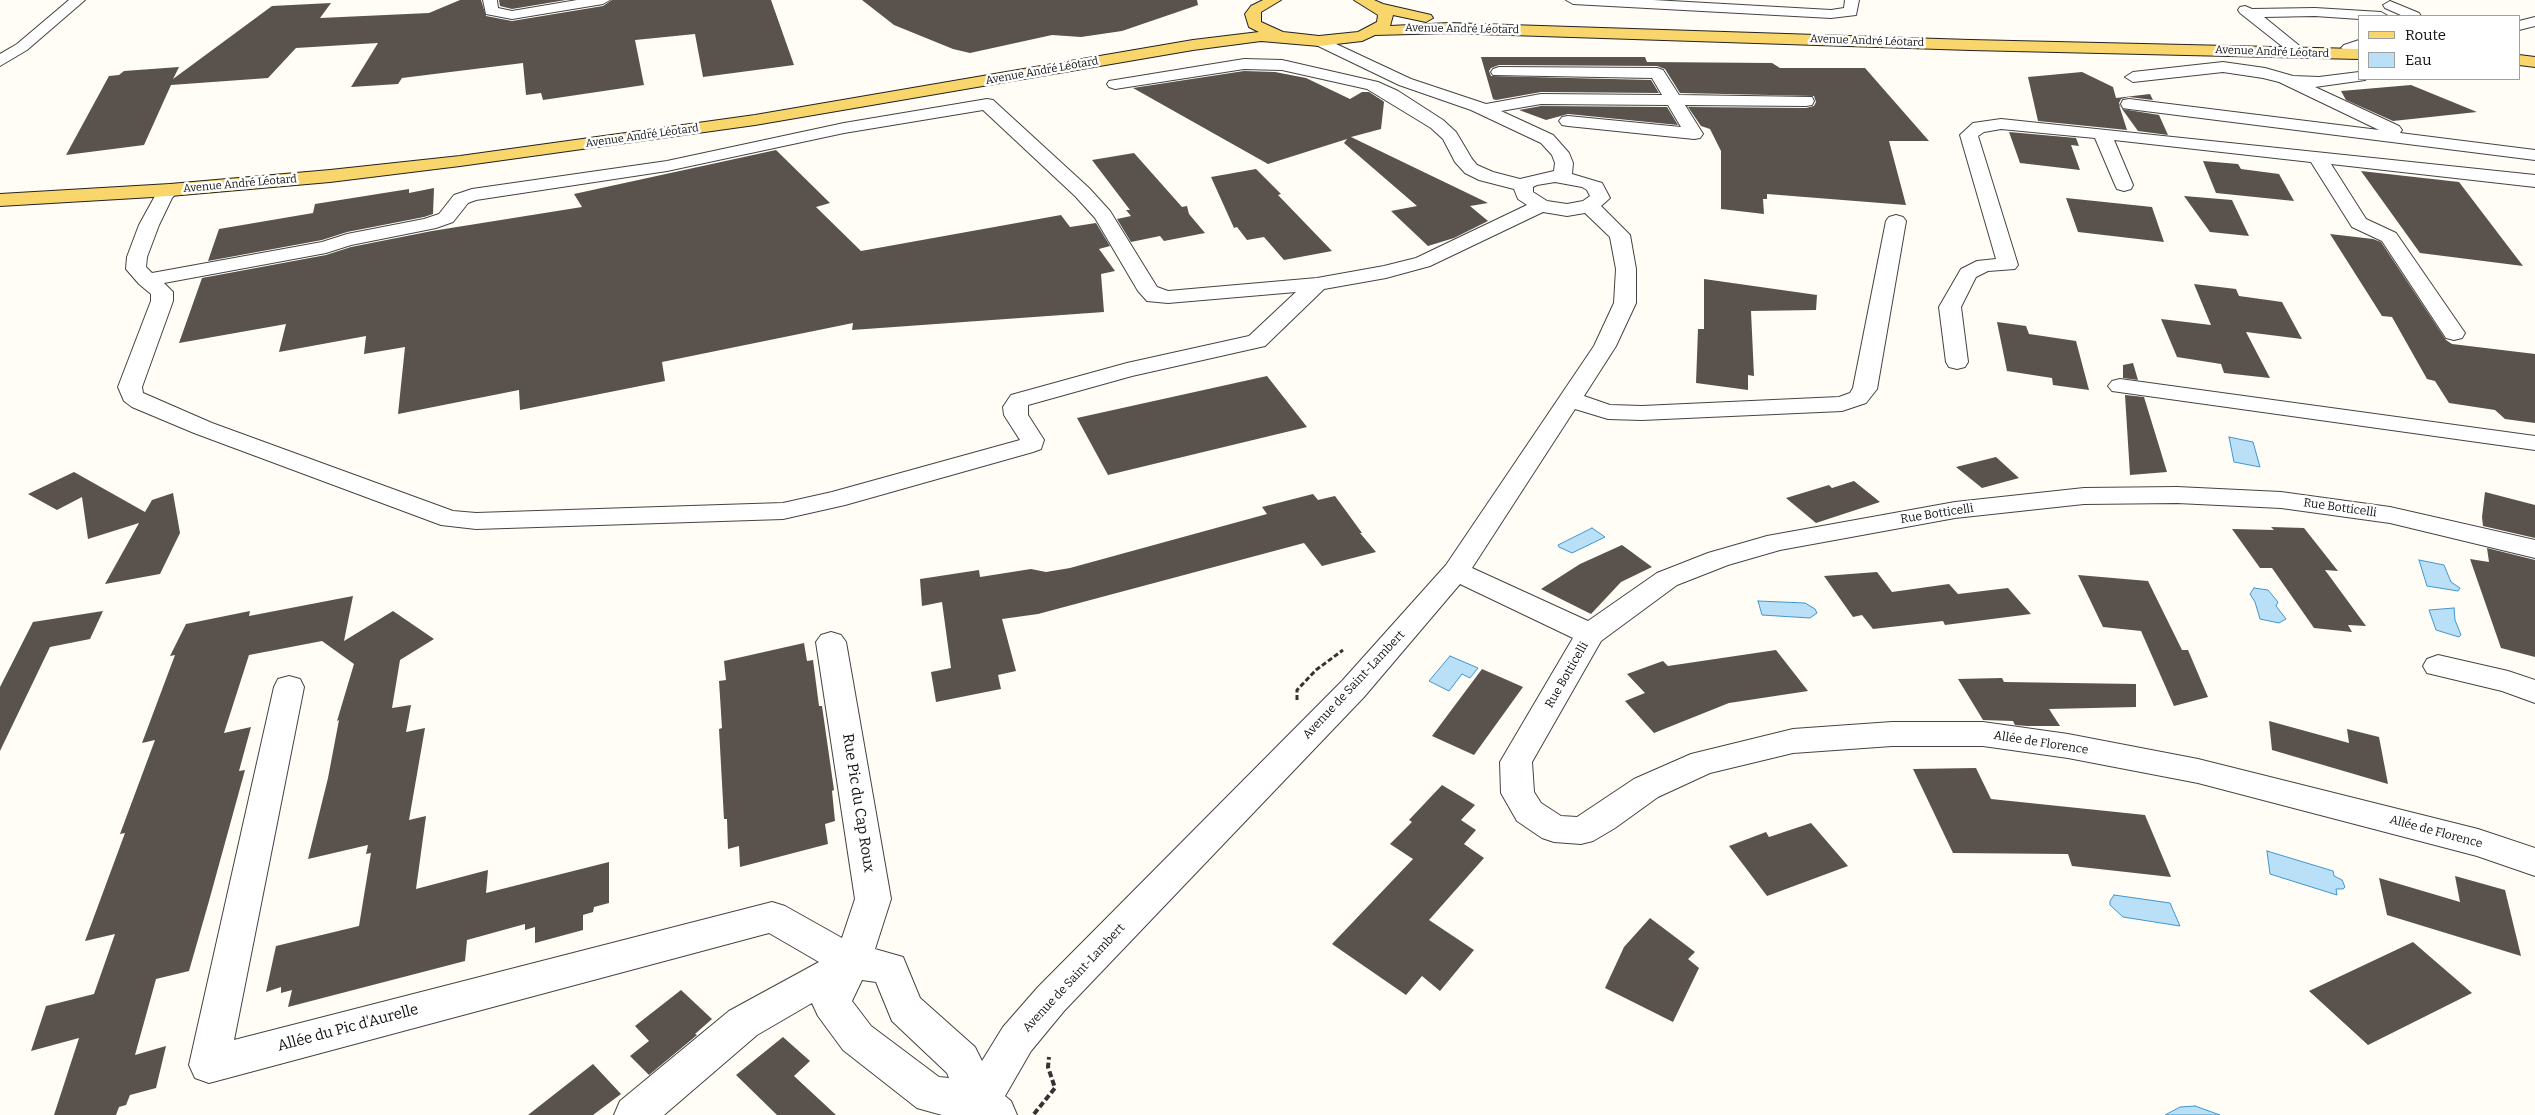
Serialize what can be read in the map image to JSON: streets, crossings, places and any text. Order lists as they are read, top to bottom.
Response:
{
  "streets": {
    "main road": ["Avenue André Léotard"],
    "street": [
      "Rue Botticelli",
      "Avenue de Saint-Lambert",
      "Allée de Florence",
      "Rue Pic du Cap Roux",
      "Allée du Pic d'Aurelle"
    ]
  },
  "crossings": [
    ["Rue Botticelli", "Allée de Florence"],
    ["Avenue de Saint-Lambert", "Allée du Pic d'Aurelle"],
    ["Rue Pic du Cap Roux", "Allée du Pic d'Aurelle"]
  ],
  "legend": ["Route", "Eau"]
}
